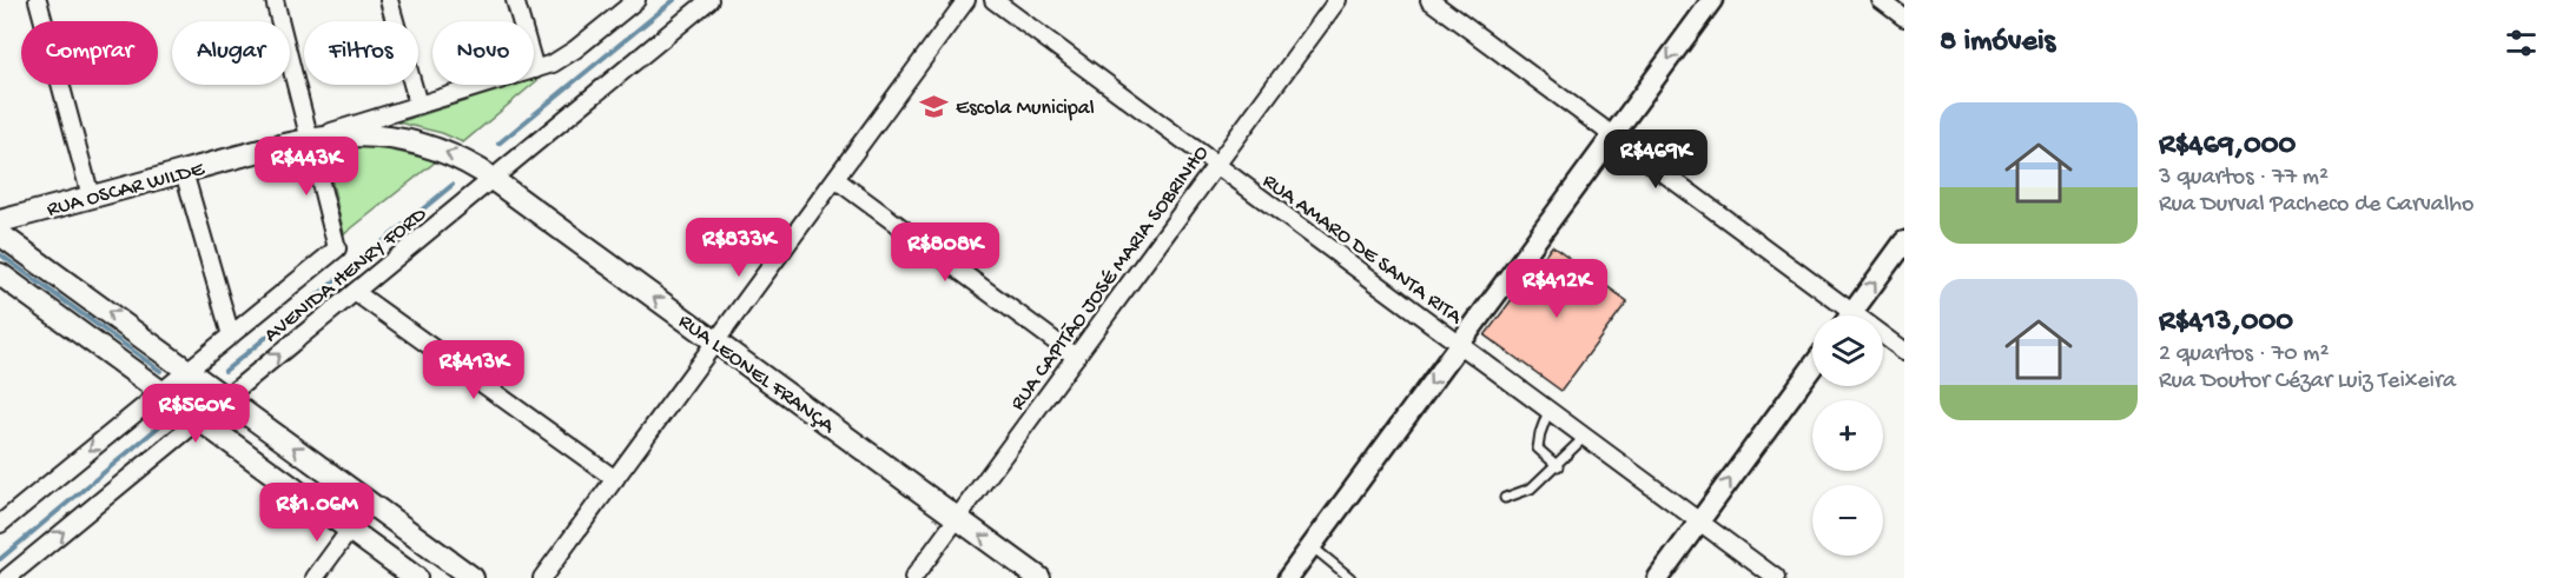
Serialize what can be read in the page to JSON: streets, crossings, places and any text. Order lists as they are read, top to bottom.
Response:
{
  "streets": {
    "main road": ["RUA OSCAR WILDE", "RUA LEONEL FRANÇA"],
    "street": ["RUA AMARO DE SANTA RITA", "AVENIDA HENRY FORD", "RUA CAPITÃO JOSÉ MARIA SOBRINHO"]
  },
  "crossings": [
    ["RUA OSCAR WILDE", "AVENIDA HENRY FORD"],
    ["RUA OSCAR WILDE", "RUA LEONEL FRANÇA"],
    ["RUA AMARO DE SANTA RITA", "RUA CAPITÃO JOSÉ MARIA SOBRINHO"],
    ["AVENIDA HENRY FORD", "RUA LEONEL FRANÇA"],
    ["RUA CAPITÃO JOSÉ MARIA SOBRINHO", "RUA LEONEL FRANÇA"]
  ],
  "one_way": ["RUA LEONEL FRANÇA"],
  "places": {
    "school or university": ["Escola Municipal"]
  },
  "page": {
    "heading": "8 imóveis",
    "chip": [
      "Comprar",
      "Alugar",
      "Filtros",
      "Novo"
    ],
    "list": [
      {
        "name": "R$469,000",
        "note": "3 quartos · 77 m² · Rua Durval Pacheco de Carvalho"
      },
      {
        "name": "R$413,000",
        "note": "2 quartos · 70 m² · Rua Doutor Cézar Luiz Teixeira"
      }
    ],
    "price": [
      "R$469K",
      "R$443K",
      "R$833K",
      "R$808K",
      "R$412K",
      "R$413K",
      "R$560K",
      "R$1.06M"
    ],
    "map_buttons": ["+", "−"]
  }
}
